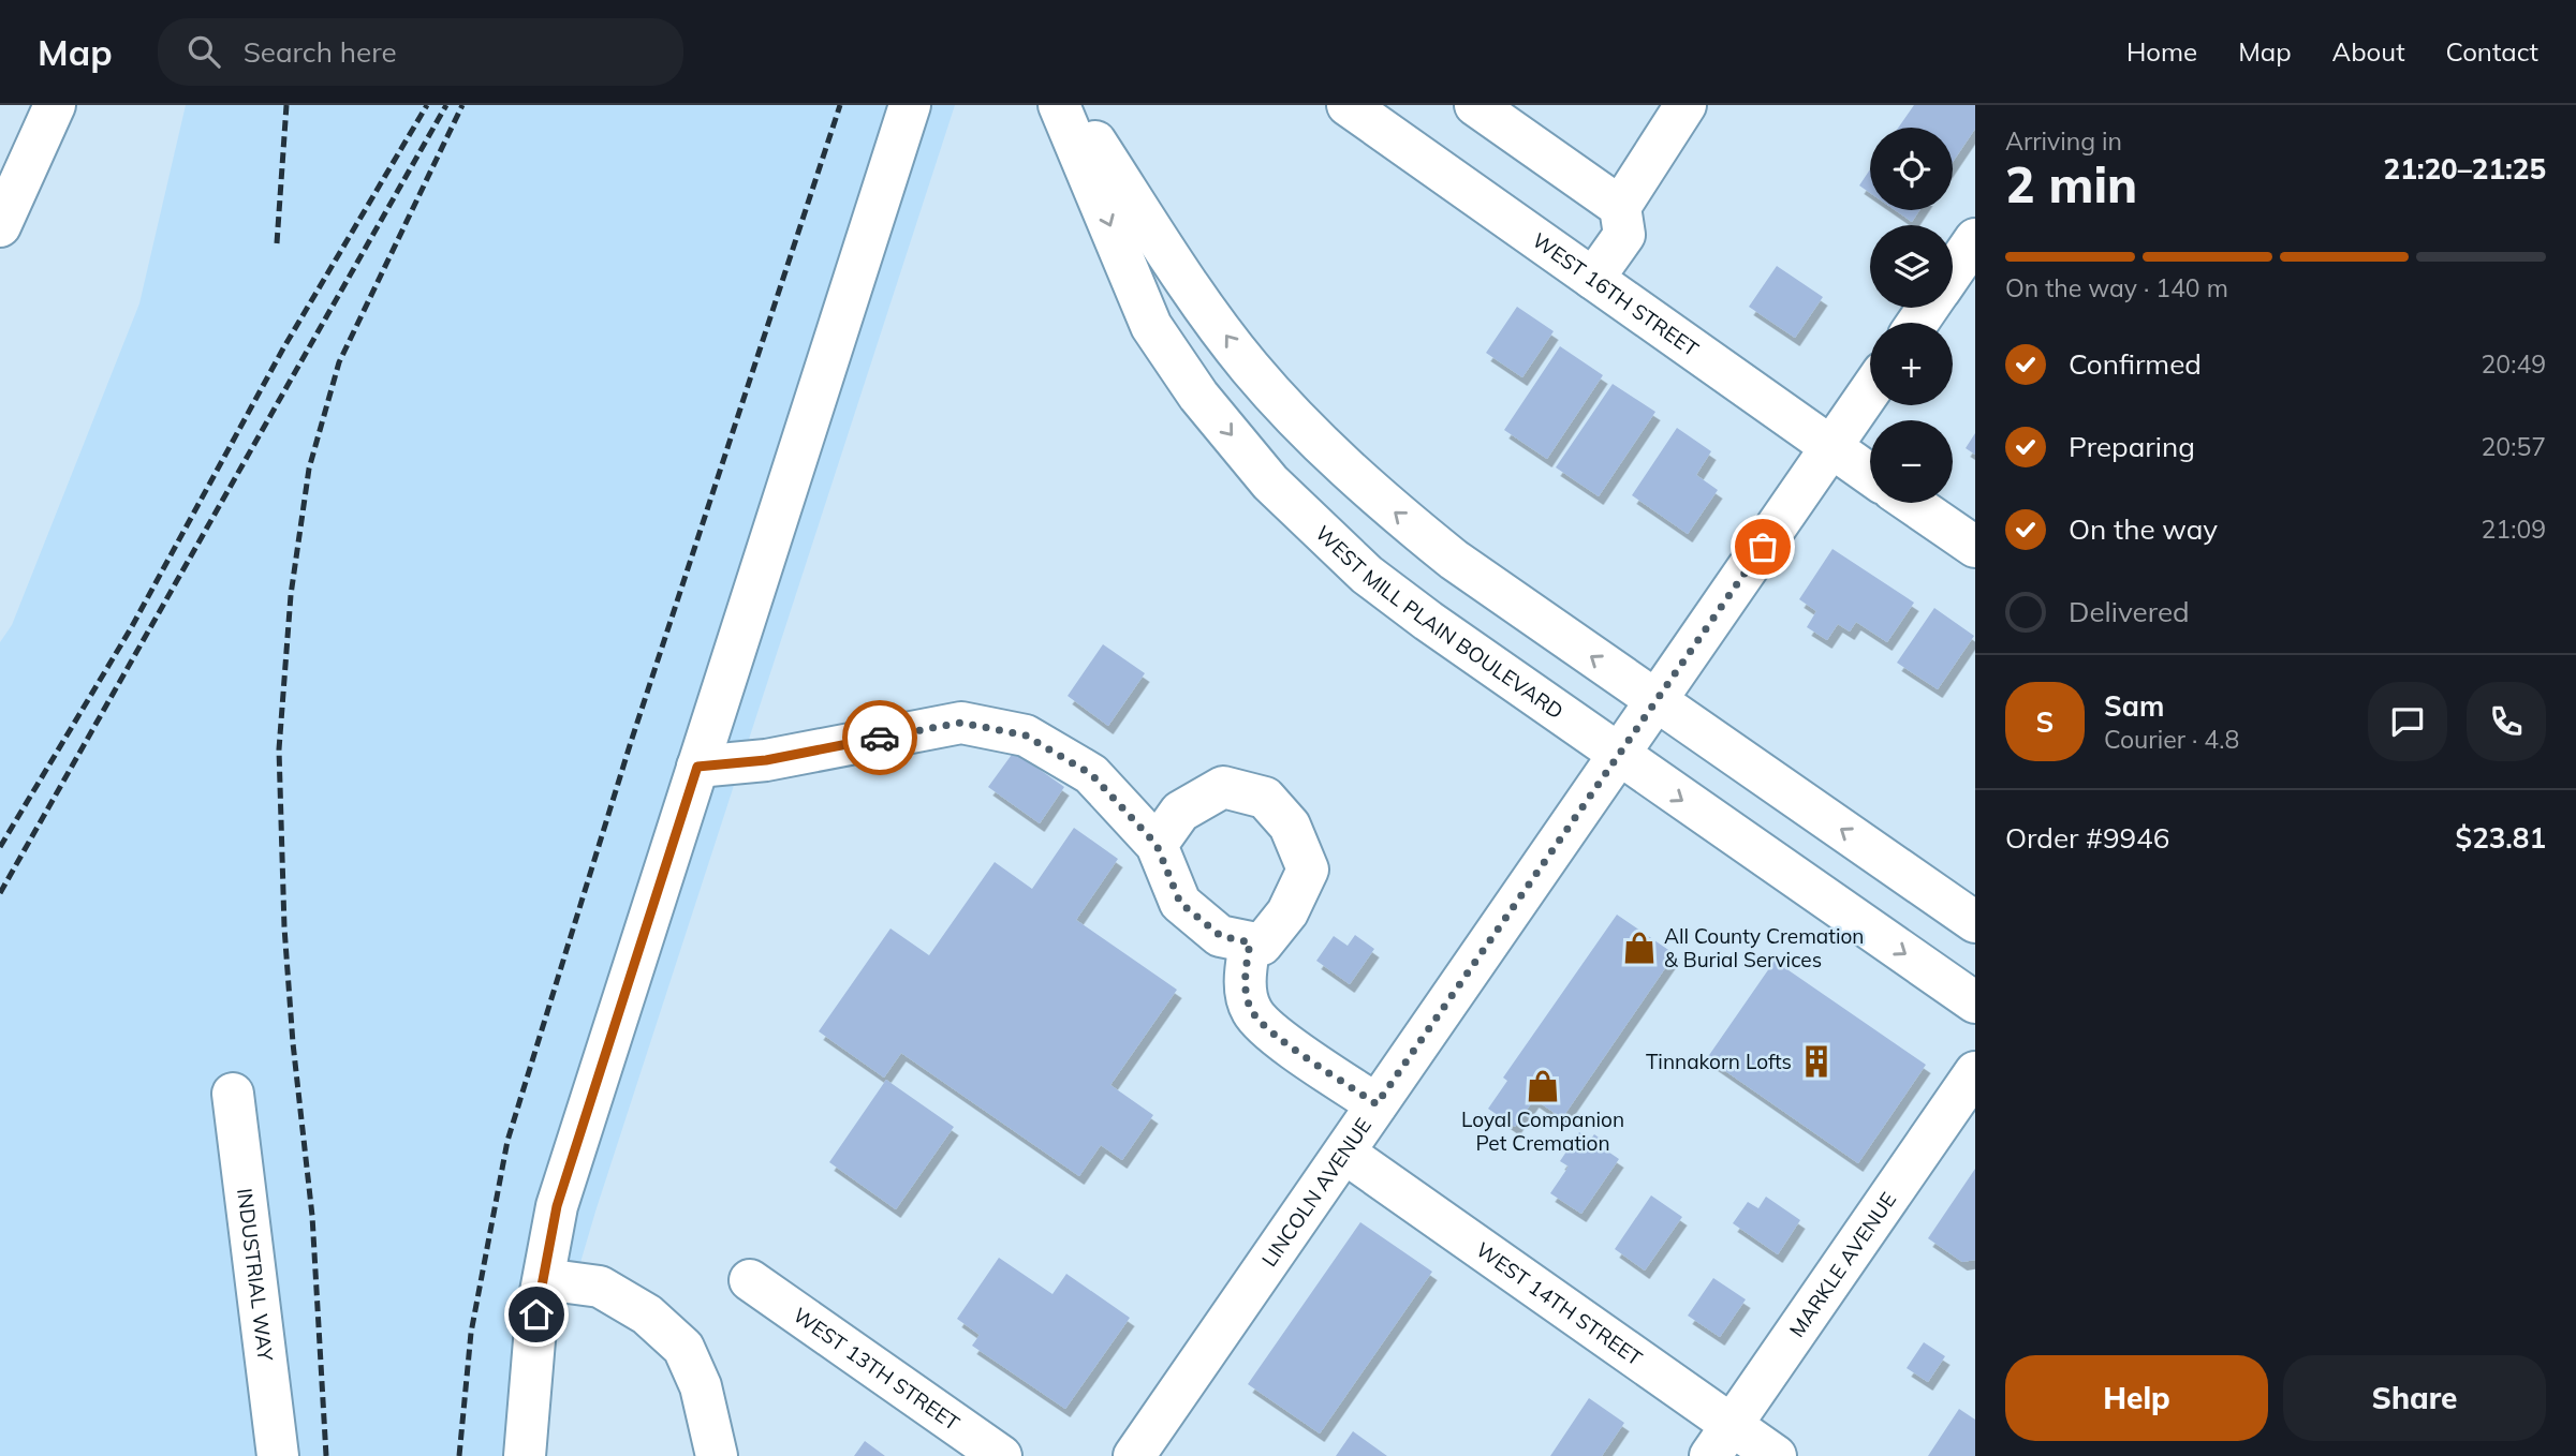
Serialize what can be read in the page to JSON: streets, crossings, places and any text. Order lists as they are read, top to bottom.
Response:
{
  "streets": {
    "street": [
      "WEST 16TH STREET",
      "WEST MILL PLAIN BOULEVARD",
      "LINCOLN AVENUE",
      "MARKLE AVENUE",
      "INDUSTRIAL WAY",
      "WEST 14TH STREET",
      "WEST 13TH STREET"
    ]
  },
  "crossings": [
    ["WEST 16TH STREET", "LINCOLN AVENUE"],
    ["WEST MILL PLAIN BOULEVARD", "LINCOLN AVENUE"],
    ["LINCOLN AVENUE", "WEST 14TH STREET"],
    ["MARKLE AVENUE", "WEST 14TH STREET"]
  ],
  "places": {
    "shop": ["All County Cremation & Burial Services", "Loyal Companion Pet Cremation"],
    "building": ["Tinnakorn Lofts"]
  },
  "page": {
    "header": "Map",
    "search": "Search here",
    "nav": [
      "Home",
      "Map",
      "About",
      "Contact"
    ],
    "heading": ["2 min", "Arriving in", "21:20–21:25"],
    "panel": [
      "Sam",
      "Courier · 4.8",
      "Order #9946",
      "$23.81"
    ],
    "map_buttons": ["+", "−"],
    "bar": "On the way · 140 m",
    "list": [
      ["Confirmed", "20:49"],
      ["Preparing", "20:57"],
      ["On the way", "21:09"],
      "Delivered"
    ],
    "round": "S",
    "buttons": ["Help", "Share"]
  }
}
